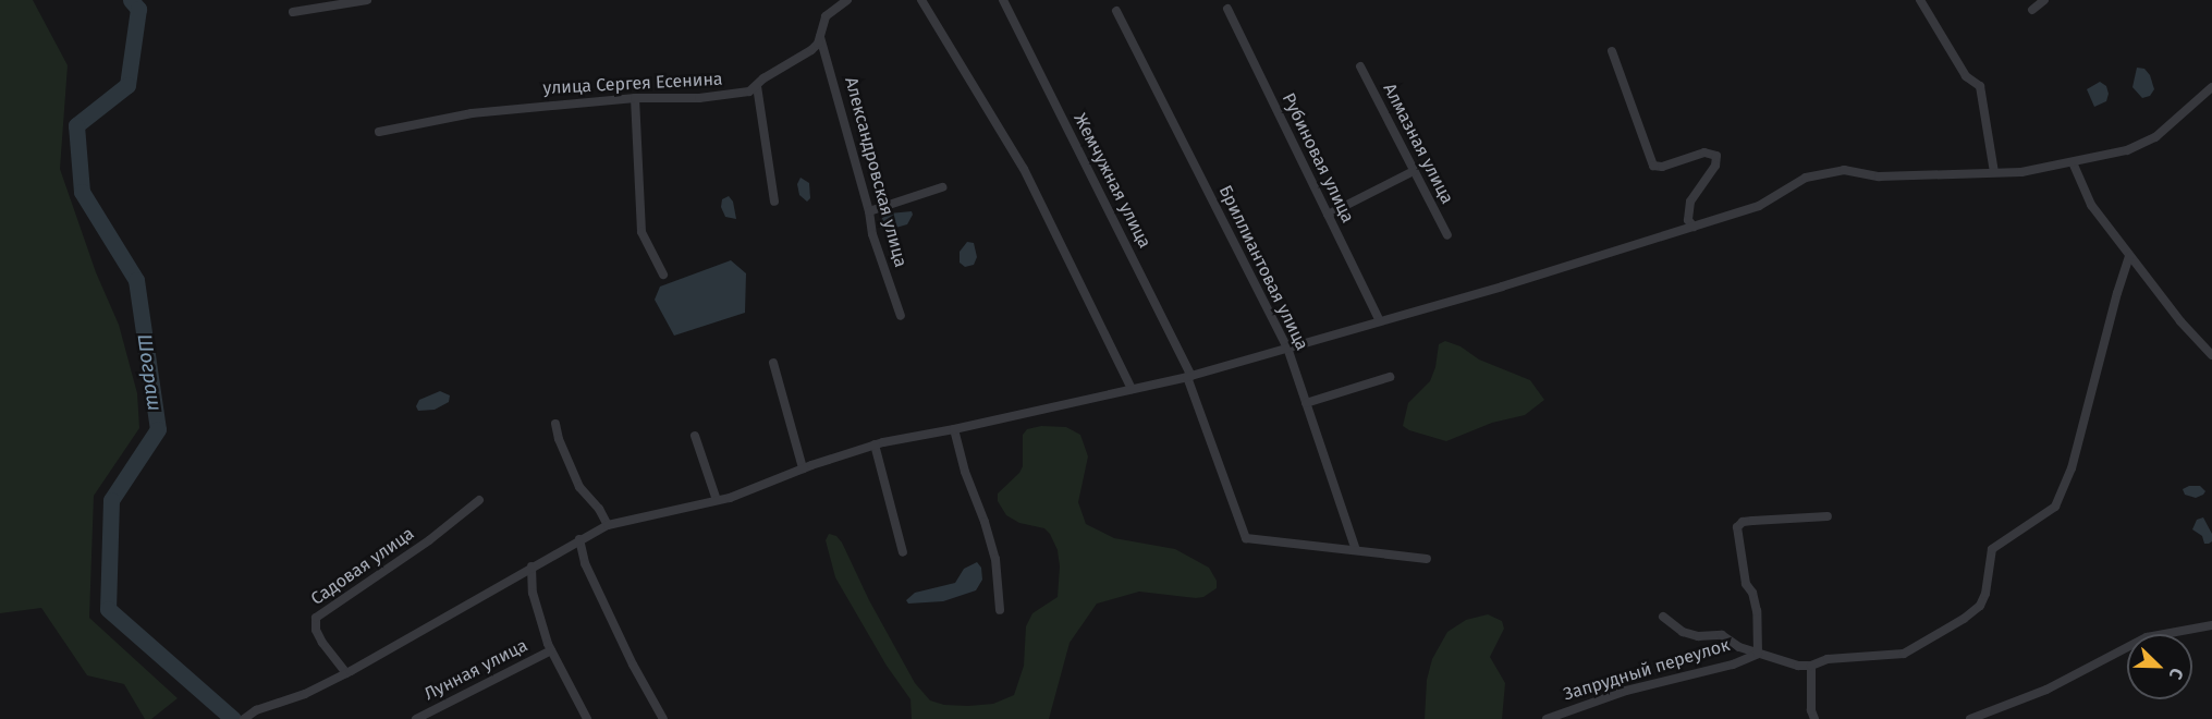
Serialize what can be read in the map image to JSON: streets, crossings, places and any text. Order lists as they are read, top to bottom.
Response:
{
  "streets": {
    "street": [
      "улица Сергея Есенина",
      "Алмазная улица",
      "Рубиновая улица",
      "Александровская улица",
      "Жемчужная улица",
      "Бриллиантовая улица",
      "Садовая улица",
      "Лунная улица",
      "Запрудный переулок"
    ]
  },
  "crossings": [
    ["улица Сергея Есенина", "Александровская улица"],
    ["Жемчужная улица", "Бриллиантовая улица"]
  ],
  "water": ["Шограш"],
  "north": "bottom right"
}
